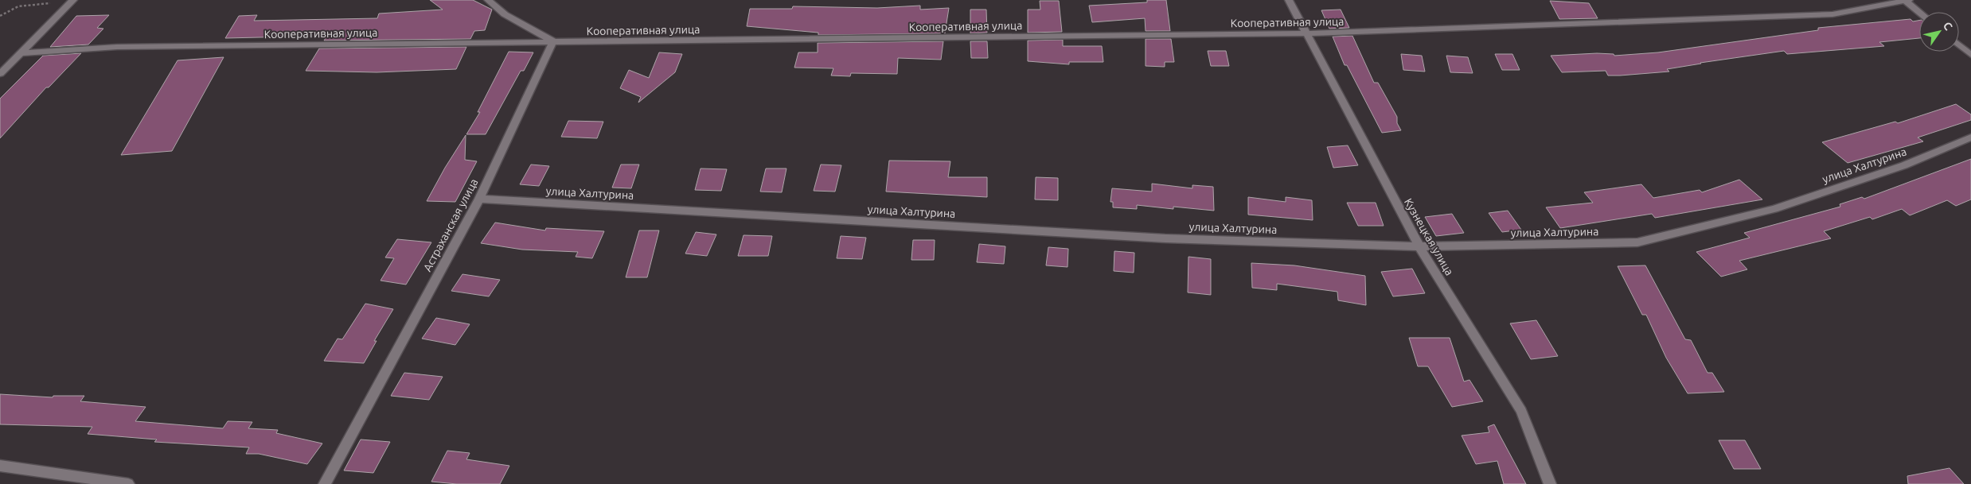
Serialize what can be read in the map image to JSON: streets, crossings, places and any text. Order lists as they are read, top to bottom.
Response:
{
  "streets": {
    "street": [
      "Кооперативная улица",
      "улица Халтурина",
      "Астраханская улица",
      "Кузнецкая улица"
    ]
  },
  "crossings": [
    ["Кооперативная улица", "Астраханская улица"],
    ["Кооперативная улица", "Кузнецкая улица"],
    ["улица Халтурина", "Астраханская улица"],
    ["улица Халтурина", "Кузнецкая улица"]
  ],
  "north": "top right"
}
